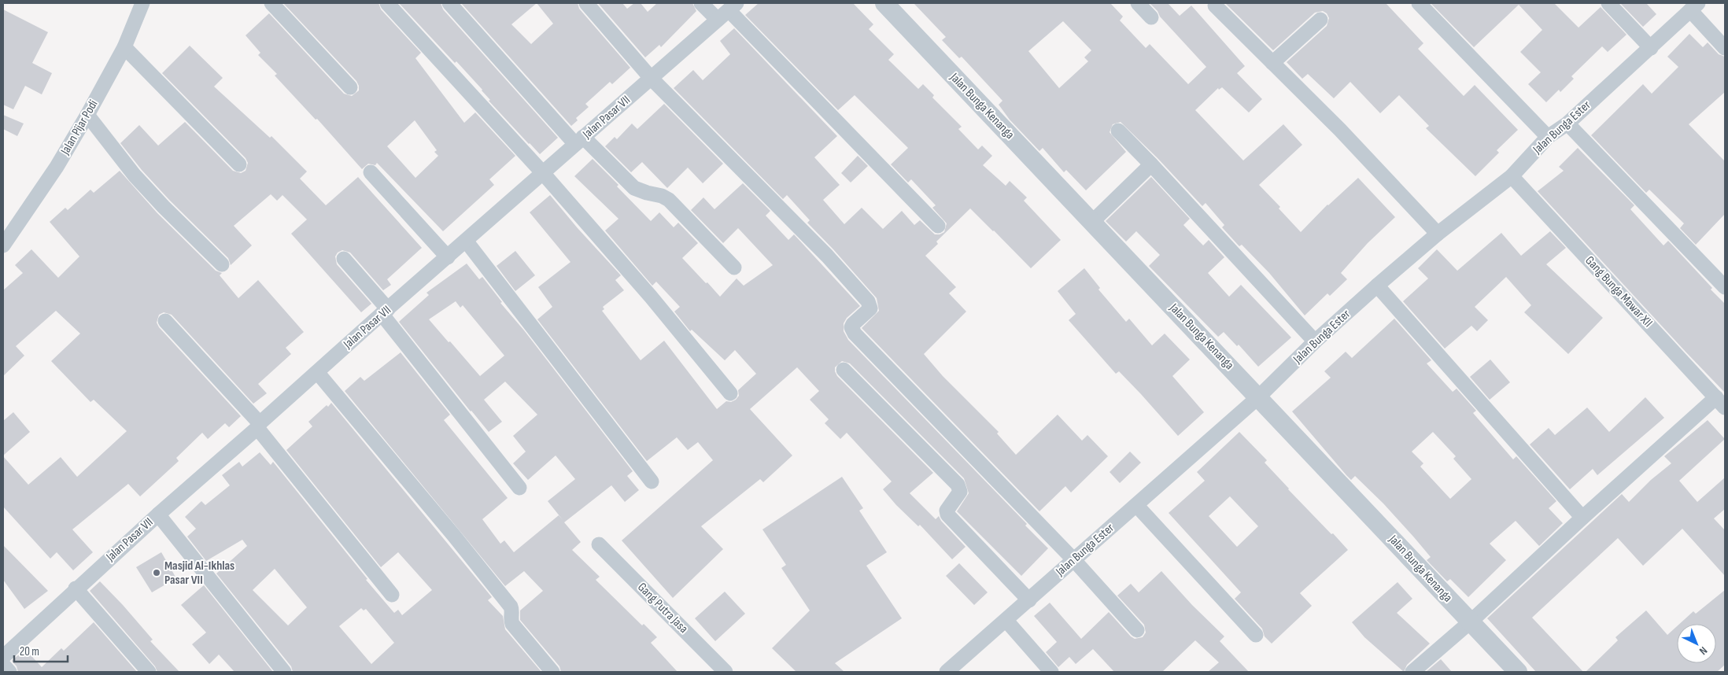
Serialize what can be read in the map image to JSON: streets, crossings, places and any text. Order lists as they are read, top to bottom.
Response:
{
  "streets": {
    "street": [
      "Jalan Bunga Kenanga",
      "Jalan Pasar VII",
      "Jalan Pijar Podi",
      "Jalan Bunga Ester",
      "Gang Bunga Mawar XII",
      "Gang Putra Jasa"
    ]
  },
  "crossings": [
    ["Jalan Bunga Kenanga", "Jalan Bunga Ester"],
    ["Jalan Bunga Ester", "Gang Bunga Mawar XII"]
  ],
  "places": ["Masjid Al-Ikhlas Pasar VII"],
  "scale_bar": "20 m",
  "north": "bottom right"
}
